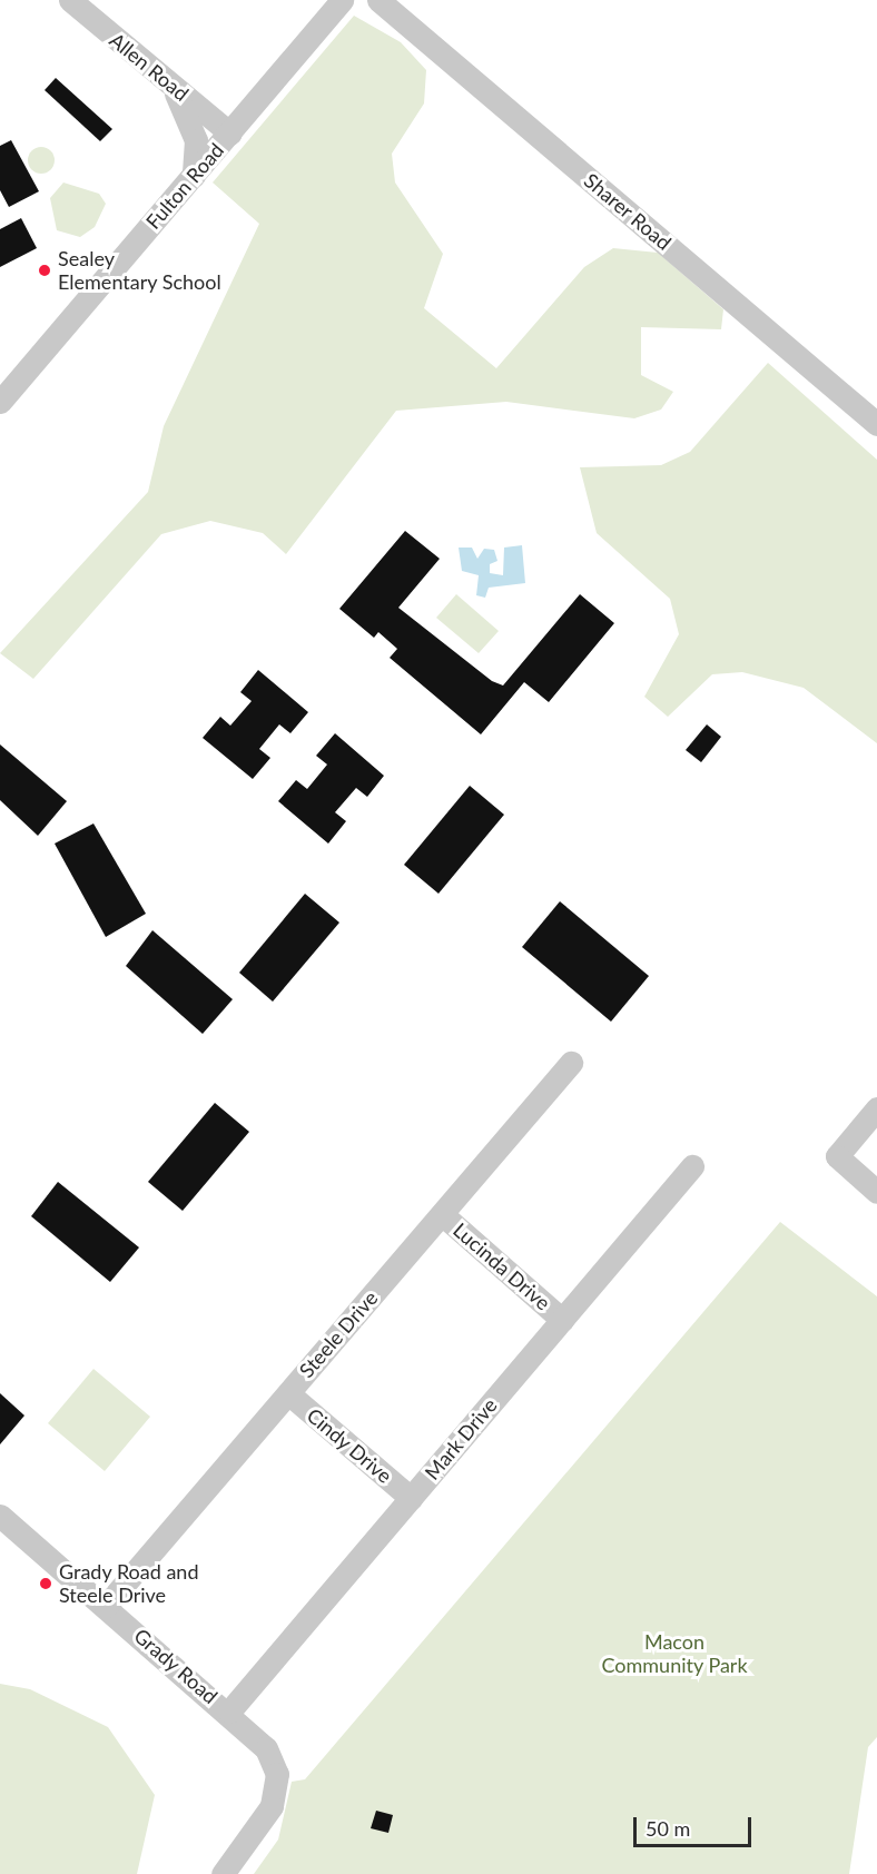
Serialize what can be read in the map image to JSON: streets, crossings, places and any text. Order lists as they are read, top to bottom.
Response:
{
  "streets": {
    "street": [
      "Allen Road",
      "Fulton Road",
      "Sharer Road",
      "Lucinda Drive",
      "Steele Drive",
      "Mark Drive",
      "Cindy Drive",
      "Grady Road"
    ]
  },
  "crossings": [
    ["Allen Road", "Fulton Road"],
    ["Lucinda Drive", "Steele Drive"],
    ["Lucinda Drive", "Mark Drive"],
    ["Steele Drive", "Cindy Drive"],
    ["Steele Drive", "Grady Road"],
    ["Mark Drive", "Cindy Drive"],
    ["Mark Drive", "Grady Road"]
  ],
  "parks": ["Macon Community Park"],
  "places": ["Sealey Elementary School", "Grady Road and Steele Drive"],
  "scale_bar": "50 m"
}
